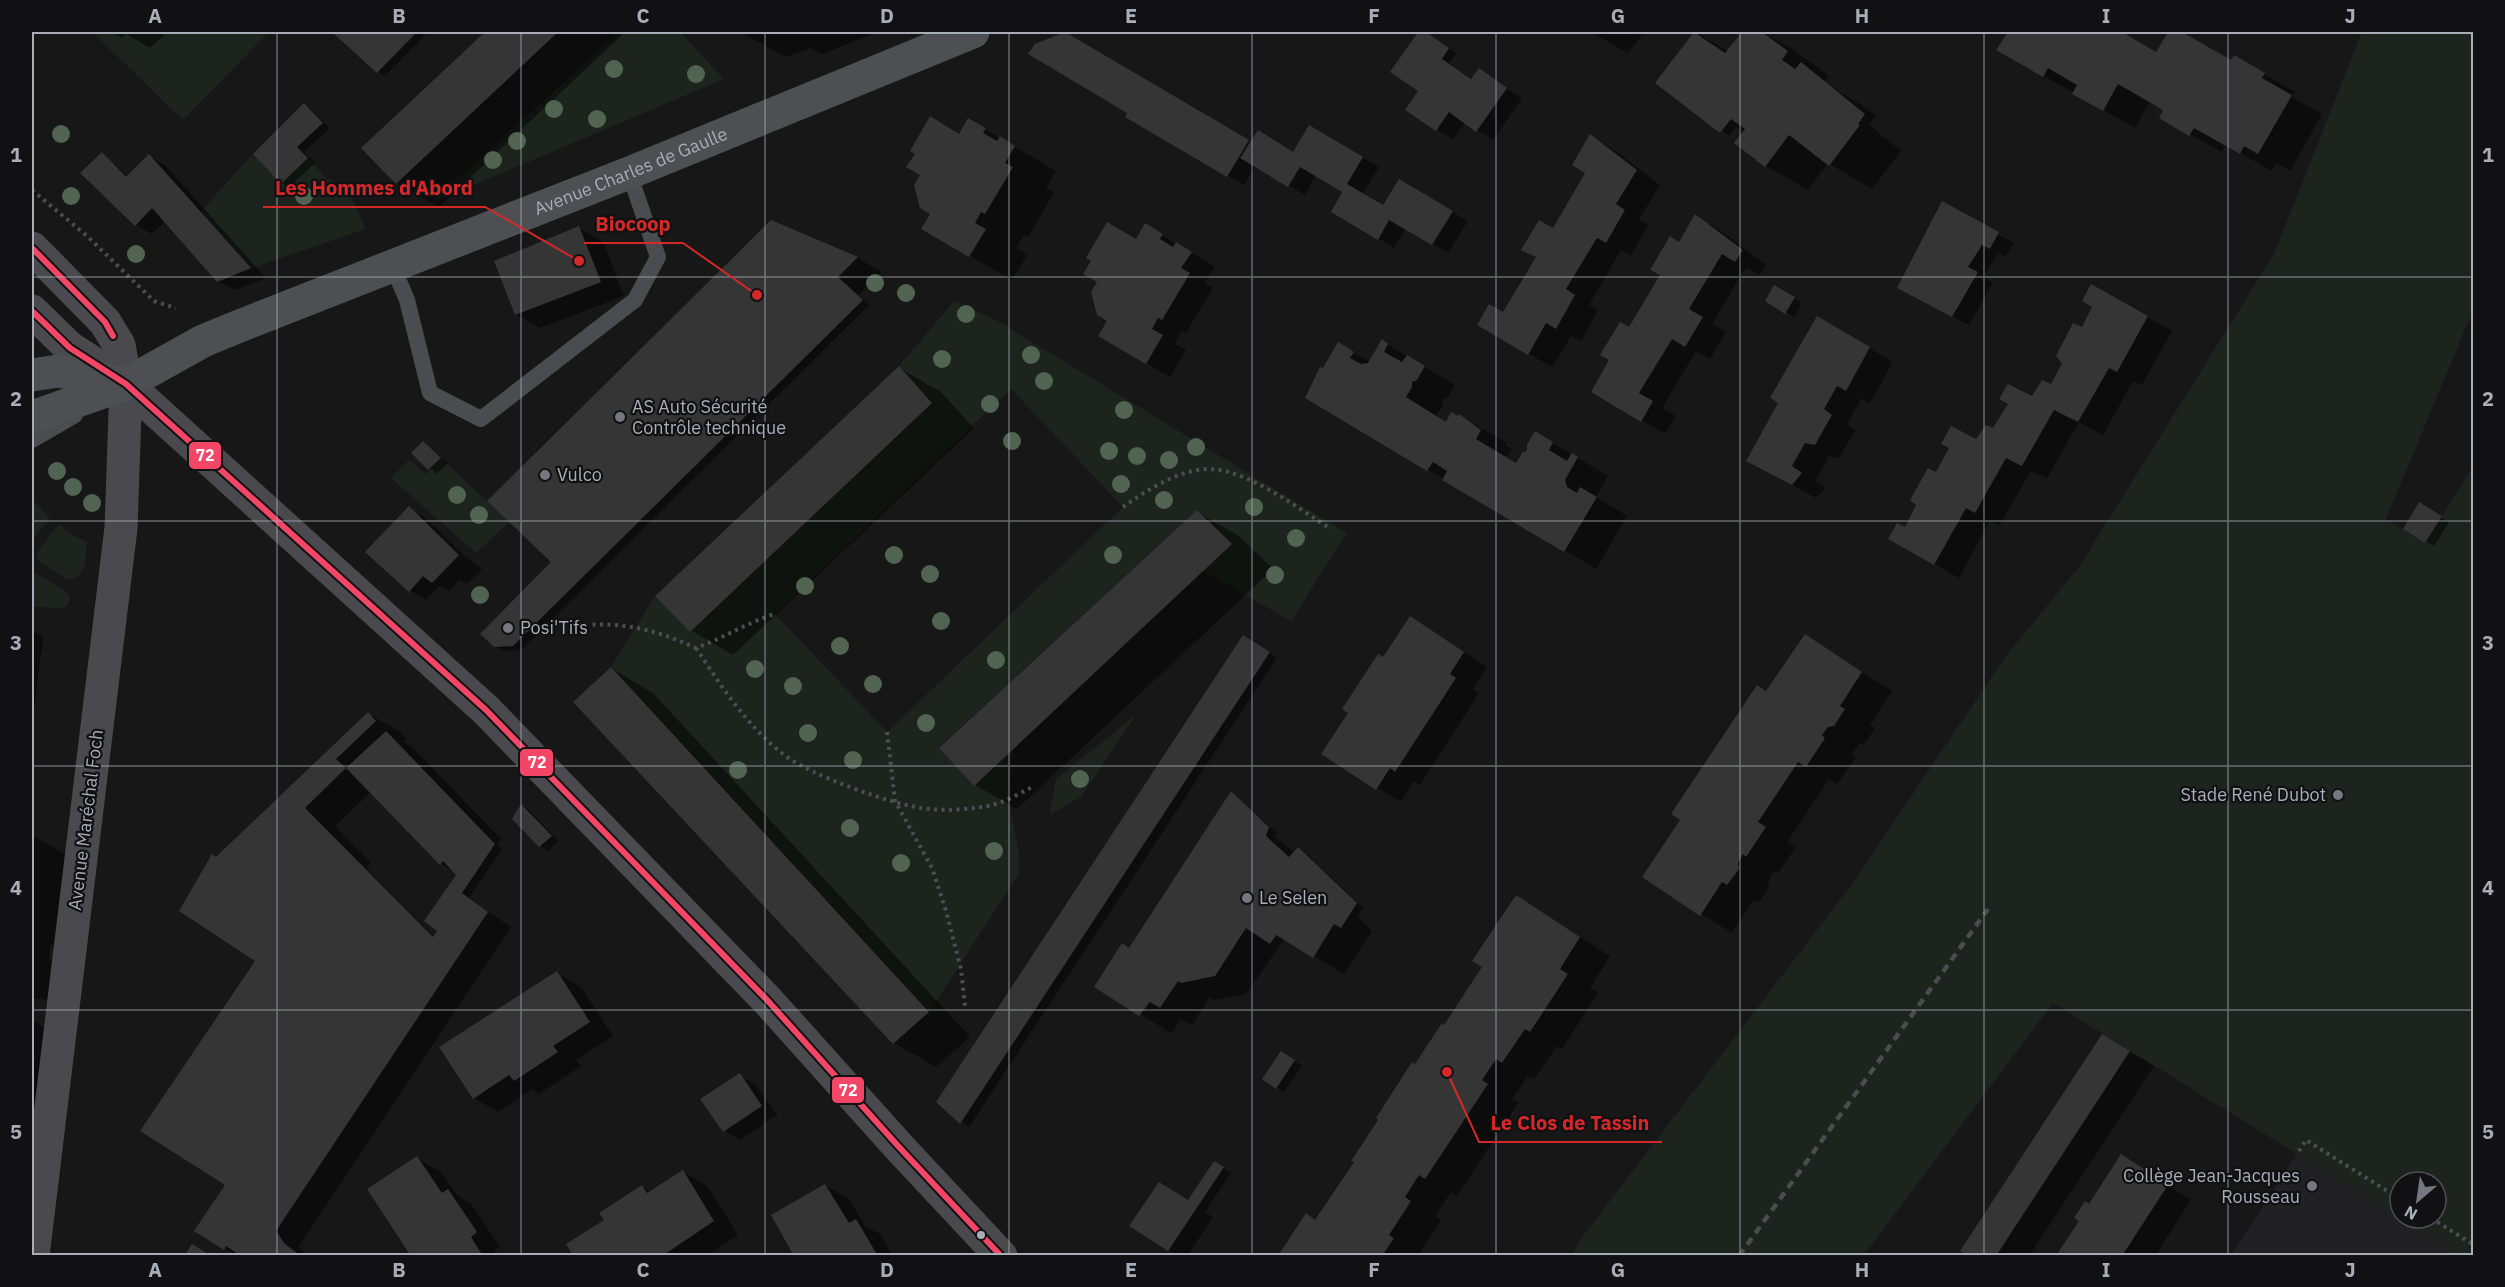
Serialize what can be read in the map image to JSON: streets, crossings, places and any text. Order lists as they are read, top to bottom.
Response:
{
  "streets": {
    "main road": ["Avenue Charles de Gaulle", "Avenue Maréchal Foch"]
  },
  "crossings": [
    ["Avenue Charles de Gaulle", "Avenue Maréchal Foch"]
  ],
  "places": [
    "Les Hommes d'Abord",
    "Biocoop",
    "AS Auto Sécurité Contrôle technique",
    "Vulco",
    "Posi'Tifs",
    "Stade René Dubot",
    "Le Selen",
    "Le Clos de Tassin",
    "Collège Jean-Jacques Rousseau"
  ],
  "lines": ["transit line 72"],
  "north": "bottom left",
  "grid": {
    "columns": [
      "A",
      "B",
      "C",
      "D",
      "E",
      "F",
      "G",
      "H",
      "I",
      "J"
    ],
    "rows": [
      "1",
      "2",
      "3",
      "4",
      "5"
    ]
  }
}
